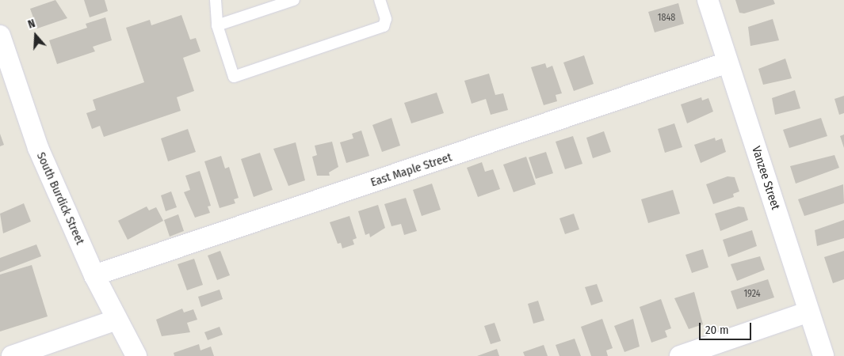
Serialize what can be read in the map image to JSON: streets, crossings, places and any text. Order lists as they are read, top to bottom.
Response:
{
  "streets": {
    "street": ["East Maple Street", "Vanzee Street", "South Burdick Street"]
  },
  "crossings": [
    ["East Maple Street", "Vanzee Street"],
    ["East Maple Street", "South Burdick Street"]
  ],
  "house_numbers": ["1848", "1924"],
  "scale_bar": "20 m",
  "north": "top"
}
